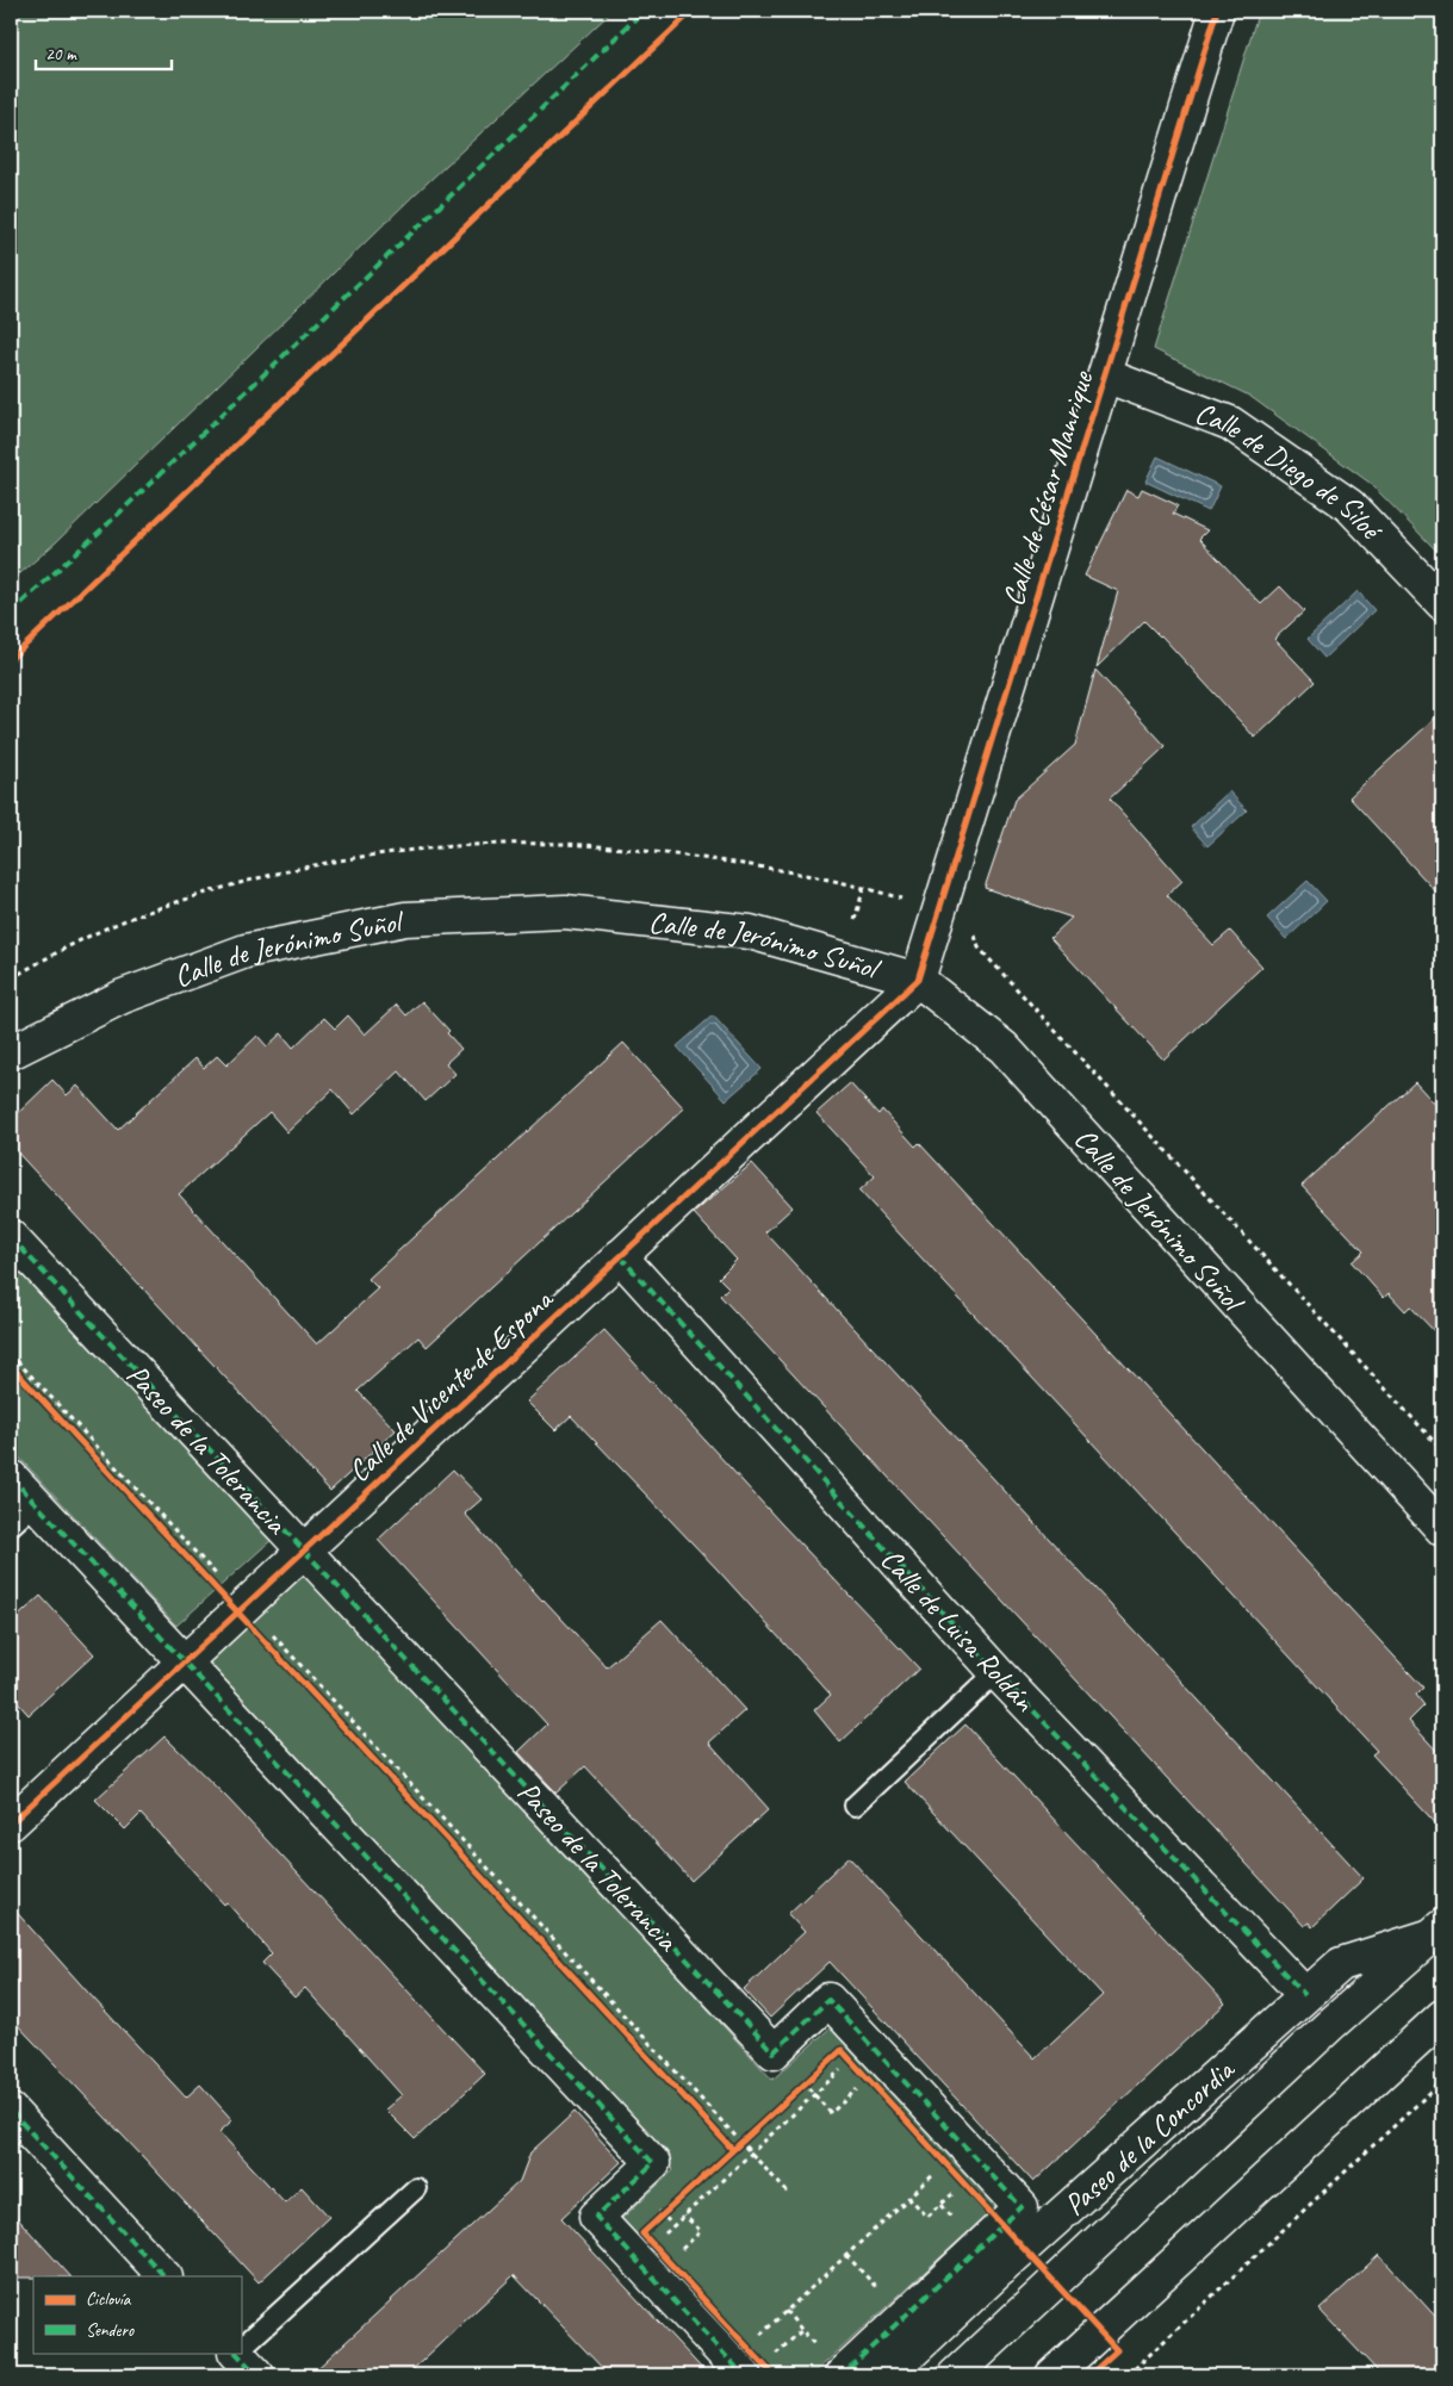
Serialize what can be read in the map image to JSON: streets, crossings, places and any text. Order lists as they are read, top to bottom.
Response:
{
  "streets": {
    "street": [
      "Calle de Diego de Siloé",
      "Calle de César Manrique",
      "Calle de Jerónimo Suñol",
      "Calle de Vicente de Espona",
      "Paseo de la Tolerancia",
      "Calle de Luisa Roldán",
      "Paseo de la Concordia"
    ]
  },
  "crossings": [
    ["Calle de Diego de Siloé", "Calle de César Manrique"],
    ["Calle de César Manrique", "Calle de Jerónimo Suñol"],
    ["Calle de César Manrique", "Calle de Vicente de Espona"],
    ["Calle de Jerónimo Suñol", "Calle de Vicente de Espona"],
    ["Calle de Vicente de Espona", "Paseo de la Tolerancia"],
    ["Calle de Vicente de Espona", "Calle de Luisa Roldán"],
    ["Calle de Luisa Roldán", "Paseo de la Concordia"]
  ],
  "legend": ["Ciclovía", "Sendero"],
  "scale_bar": "20 m"
}
